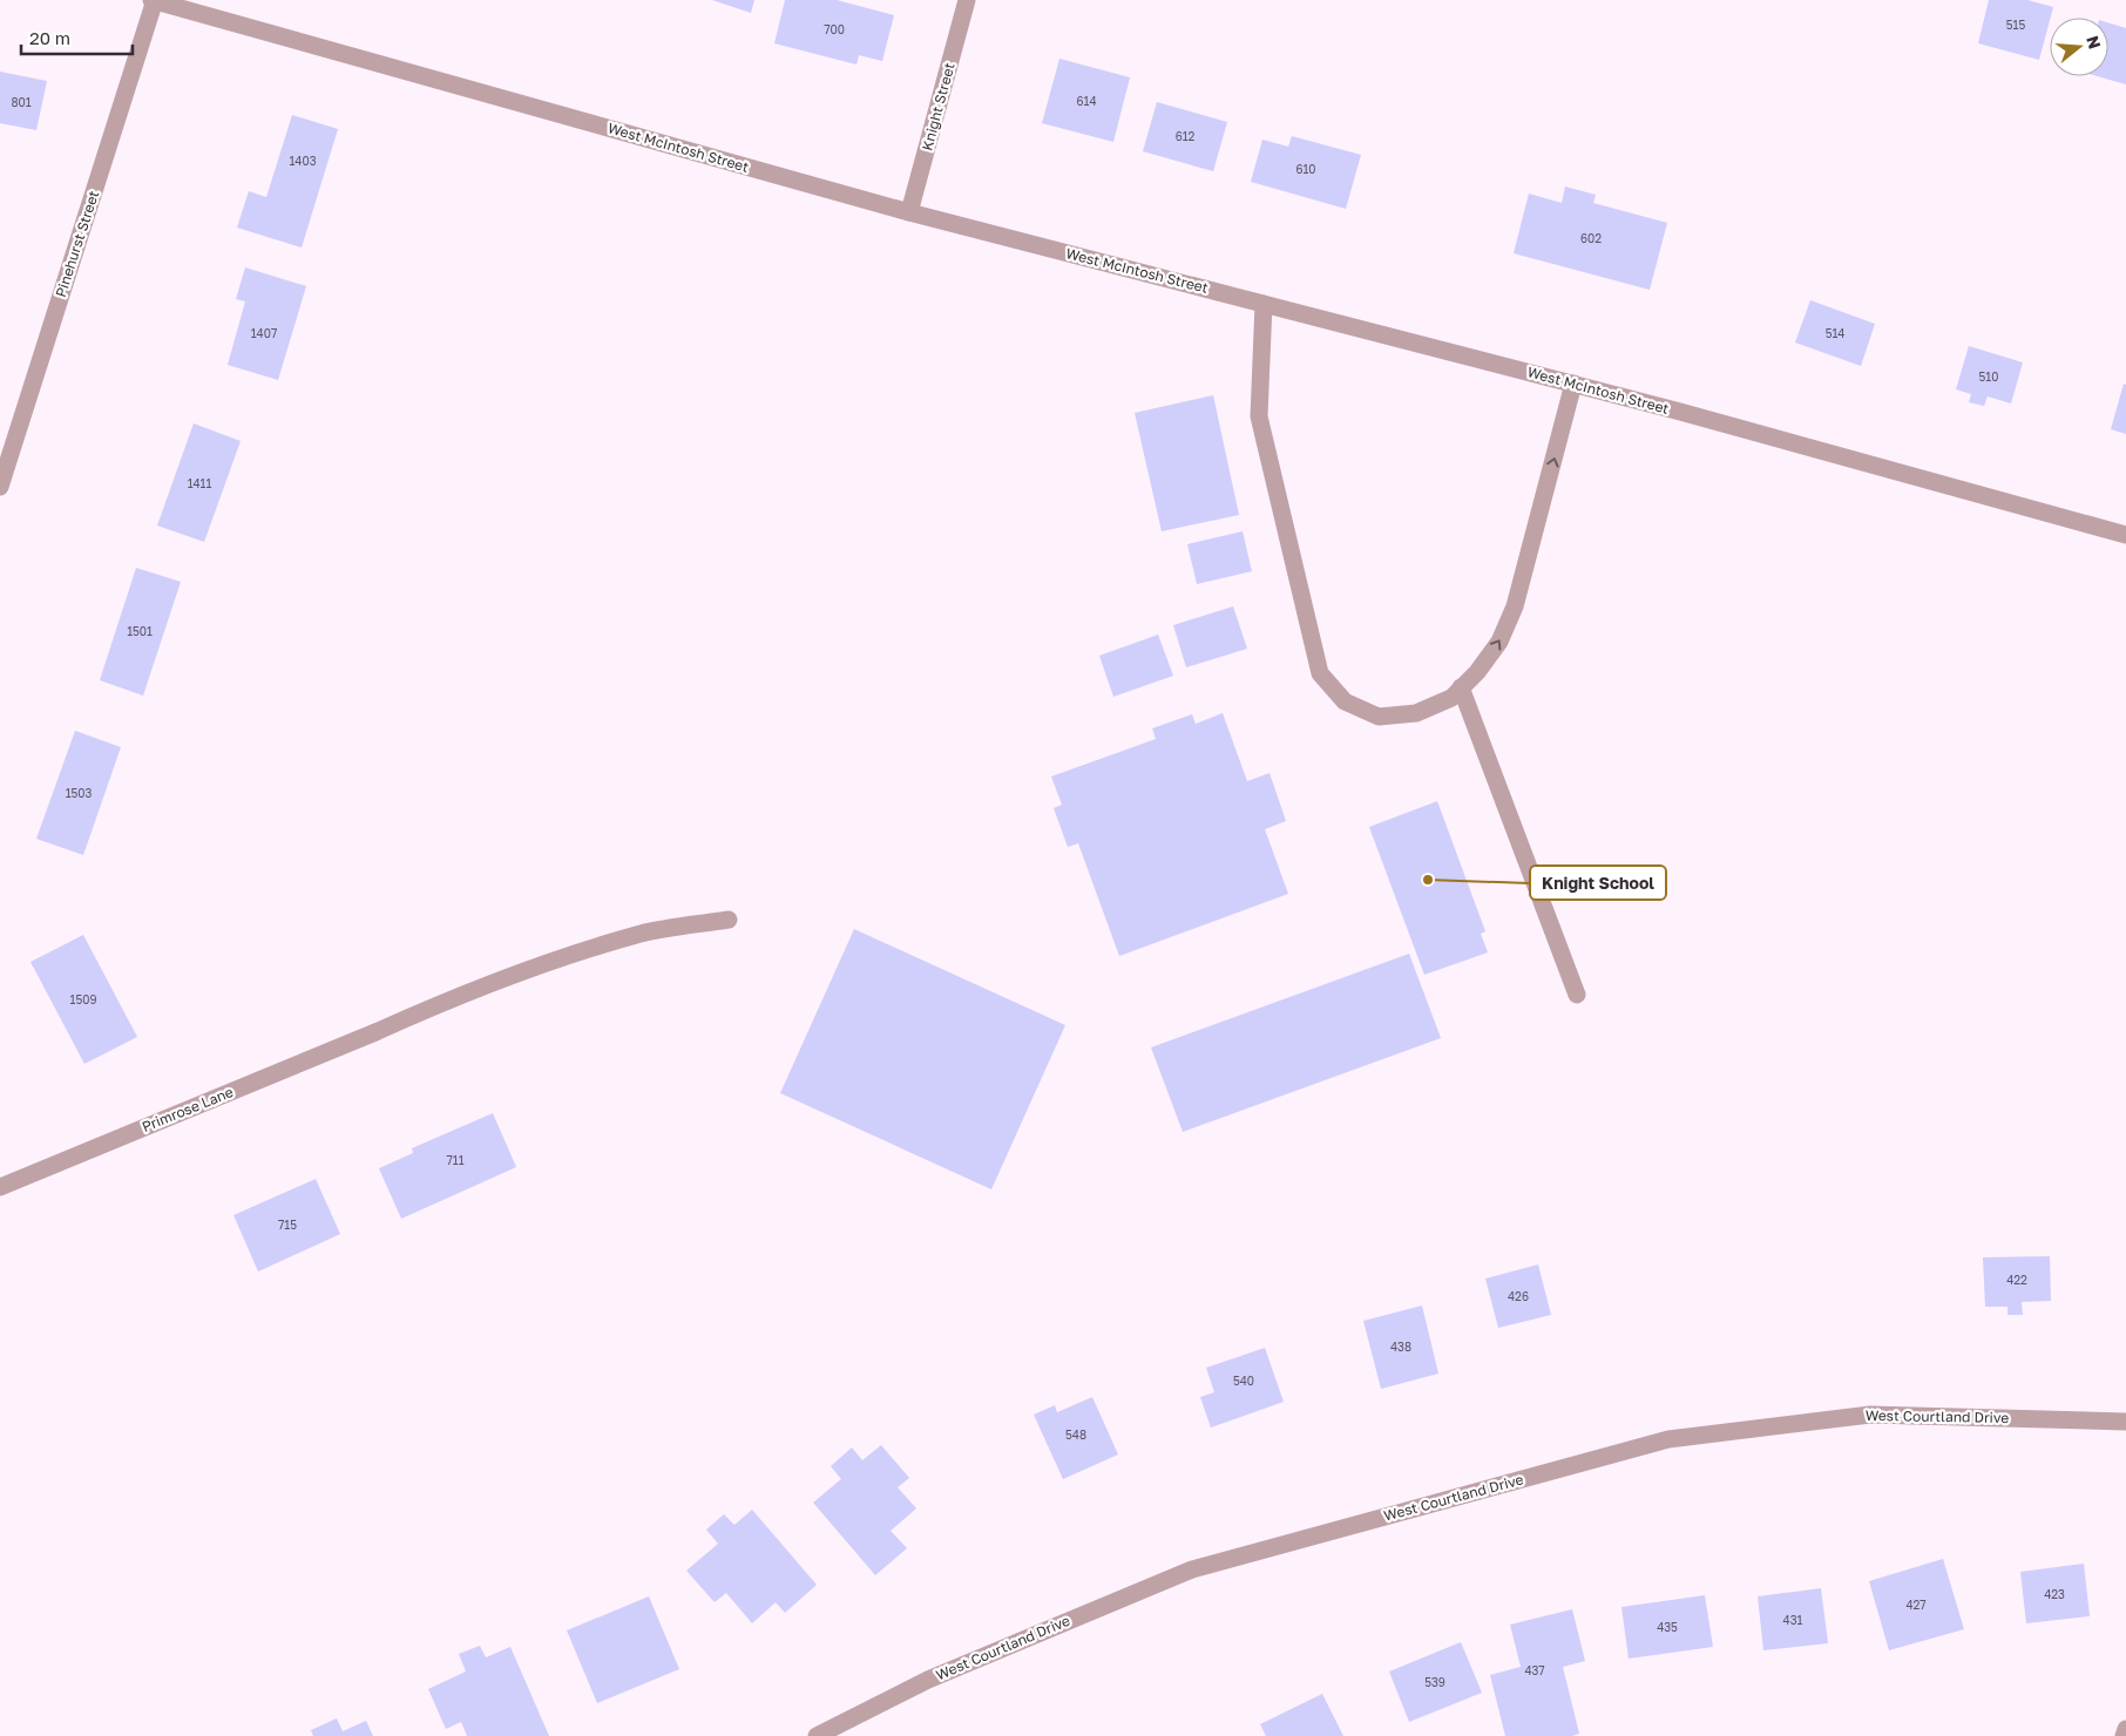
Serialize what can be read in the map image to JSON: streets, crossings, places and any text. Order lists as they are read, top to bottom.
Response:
{
  "streets": {
    "street": [
      "Knight Street",
      "West McIntosh Street",
      "Pinehurst Street",
      "Primrose Lane",
      "West Courtland Drive"
    ]
  },
  "crossings": [
    ["Knight Street", "West McIntosh Street"],
    ["West McIntosh Street", "Pinehurst Street"]
  ],
  "places": ["Knight School"],
  "house_numbers": [
    "515",
    "700",
    "614",
    "801",
    "612",
    "1403",
    "610",
    "602",
    "1407",
    "514",
    "510",
    "1411",
    "1501",
    "1503",
    "1509",
    "711",
    "715",
    "422",
    "426",
    "438",
    "540",
    "548",
    "423",
    "427",
    "431",
    "435",
    "437",
    "539"
  ],
  "scale_bar": "20 m",
  "north": "right"
}
